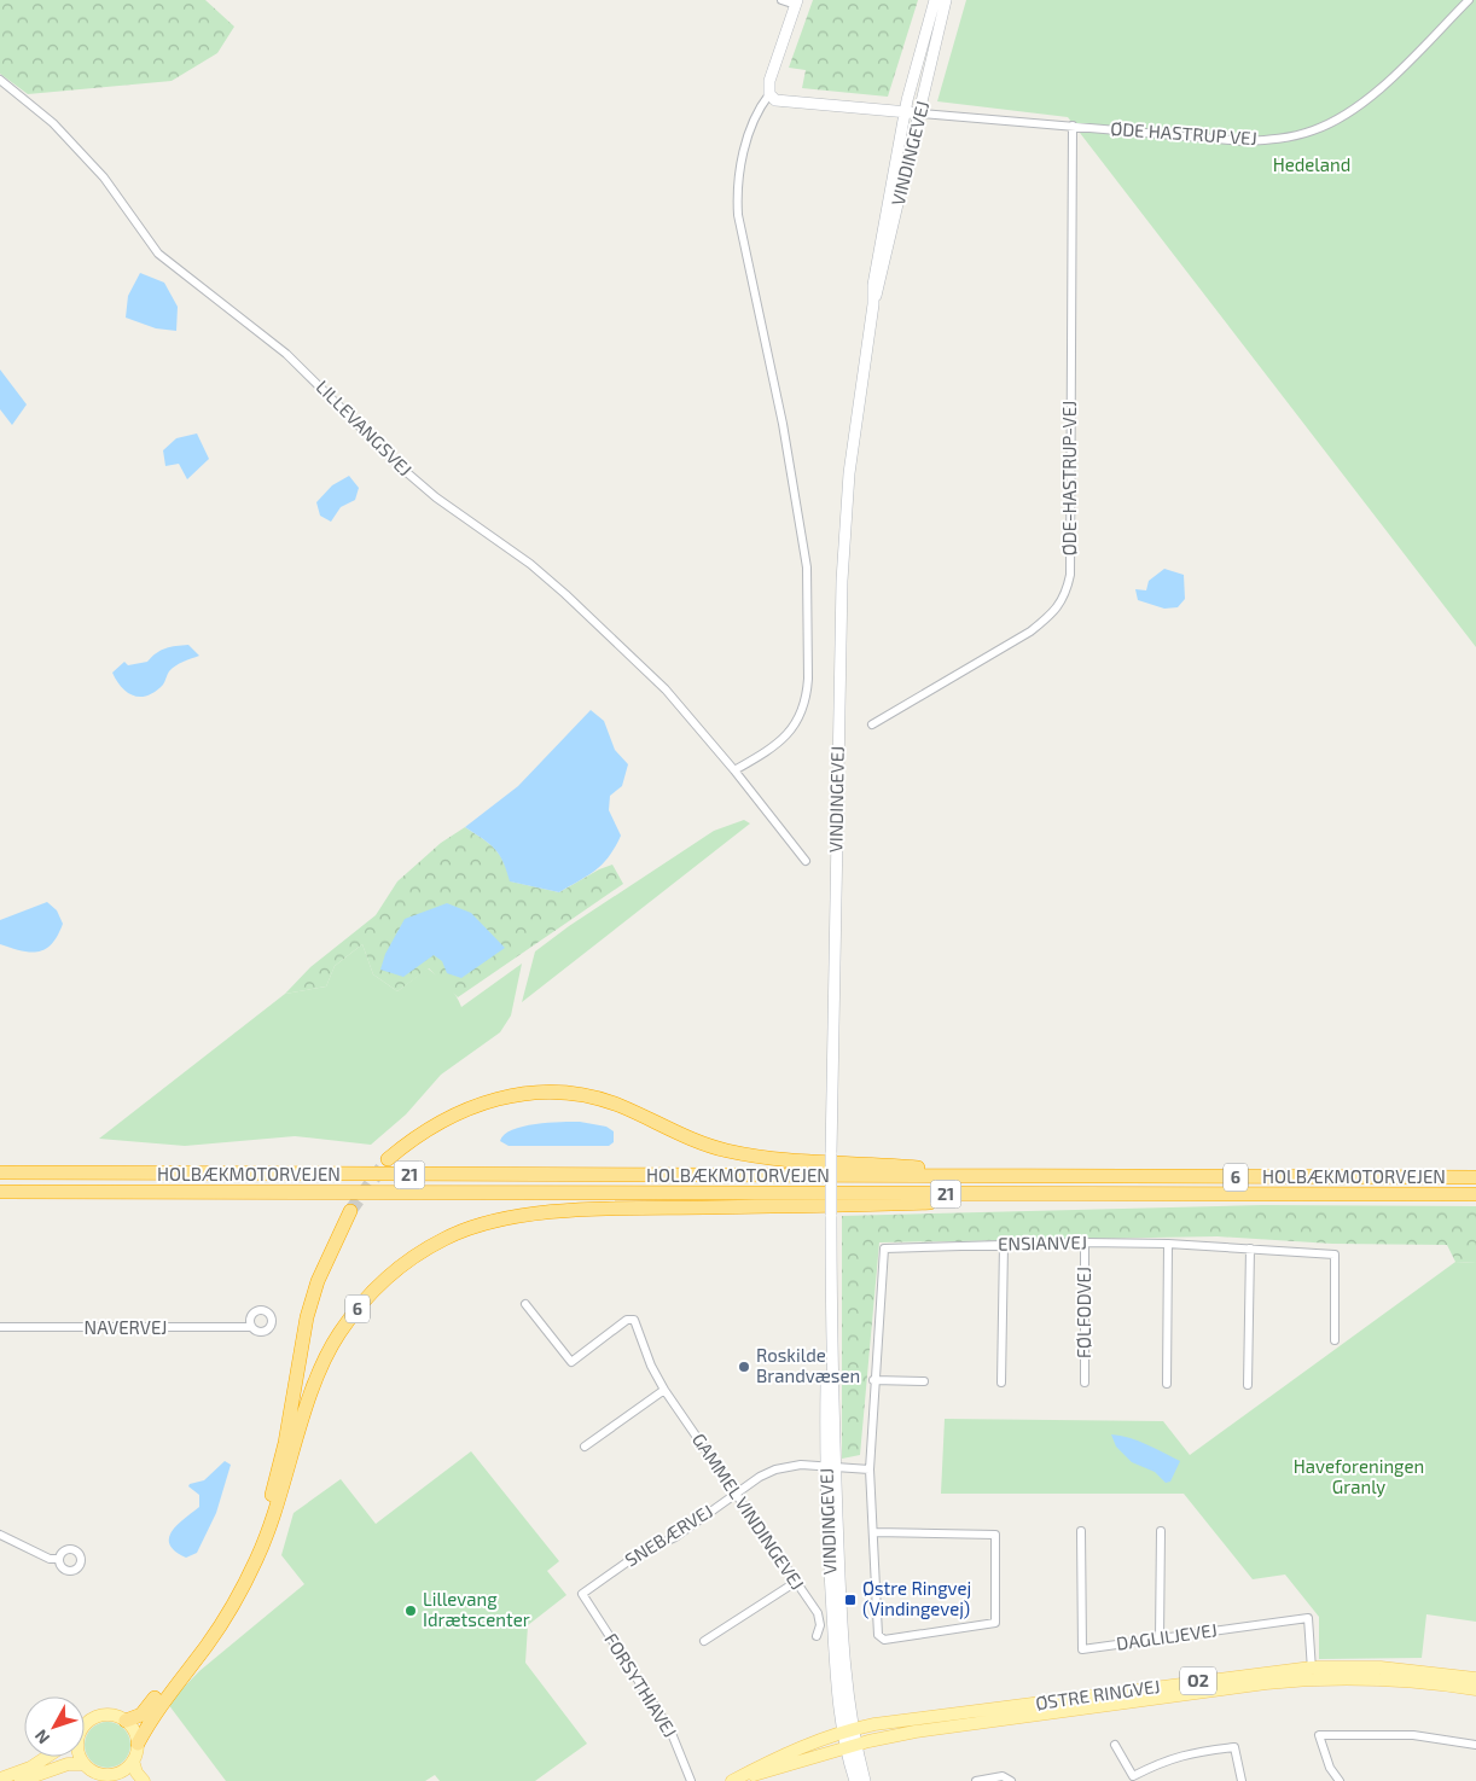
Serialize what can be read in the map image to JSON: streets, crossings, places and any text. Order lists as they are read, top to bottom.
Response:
{
  "streets": {
    "highway": ["HOLBÆKMOTORVEJEN", "21", "6"],
    "main road": ["VINDINGEVEJ", "O2", "ØSTRE RINGVEJ"],
    "street": [
      "ØDE HASTRUP VEJ",
      "LILLEVANGSVEJ",
      "ØDE-HASTRUP-VEJ",
      "ENSIANVEJ",
      "FØLFODVEJ",
      "NAVERVEJ",
      "GAMMEL VINDINGEVEJ",
      "SNEBÆRVEJ",
      "DAGLILJEVEJ",
      "FORSYTHIAVEJ"
    ]
  },
  "crossings": [
    ["ØDE HASTRUP VEJ", "VINDINGEVEJ"],
    ["ØDE HASTRUP VEJ", "ØDE-HASTRUP-VEJ"],
    ["VINDINGEVEJ", "SNEBÆRVEJ"],
    ["VINDINGEVEJ", "ØSTRE RINGVEJ"],
    ["HOLBÆKMOTORVEJEN", "6"],
    ["ENSIANVEJ", "FØLFODVEJ"],
    ["ENSIANVEJ", "SNEBÆRVEJ"],
    ["GAMMEL VINDINGEVEJ", "SNEBÆRVEJ"],
    ["SNEBÆRVEJ", "FORSYTHIAVEJ"],
    ["DAGLILJEVEJ", "ØSTRE RINGVEJ"]
  ],
  "parks": ["Hedeland", "Haveforeningen Granly"],
  "places": {
    "other": ["Roskilde Brandvæsen", "Lillevang Idrætscenter"],
    "transit": ["Østre Ringvej (Vindingevej)"]
  },
  "north": "bottom left"
}
